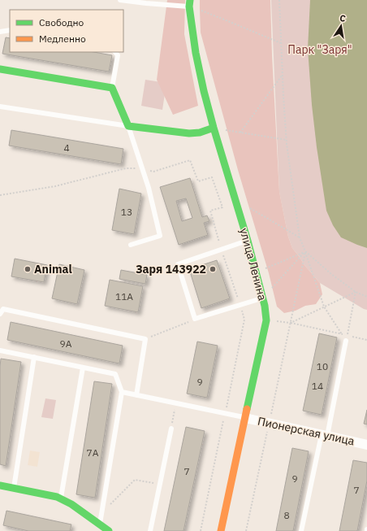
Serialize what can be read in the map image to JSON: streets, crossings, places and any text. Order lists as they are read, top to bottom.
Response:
{
  "streets": {
    "street": ["улица Ленина", "Пионерская улица"]
  },
  "crossings": [
    ["улица Ленина", "Пионерская улица"]
  ],
  "parks": ["Парк \"Заря\""],
  "places": ["Animal", "Заря 143922"],
  "house_numbers": [
    "4",
    "13",
    "11А",
    "9А",
    "10",
    "9",
    "14",
    "7А",
    "7",
    "9",
    "7",
    "8"
  ],
  "legend": ["Свободно", "Медленно"],
  "north": "top"
}
